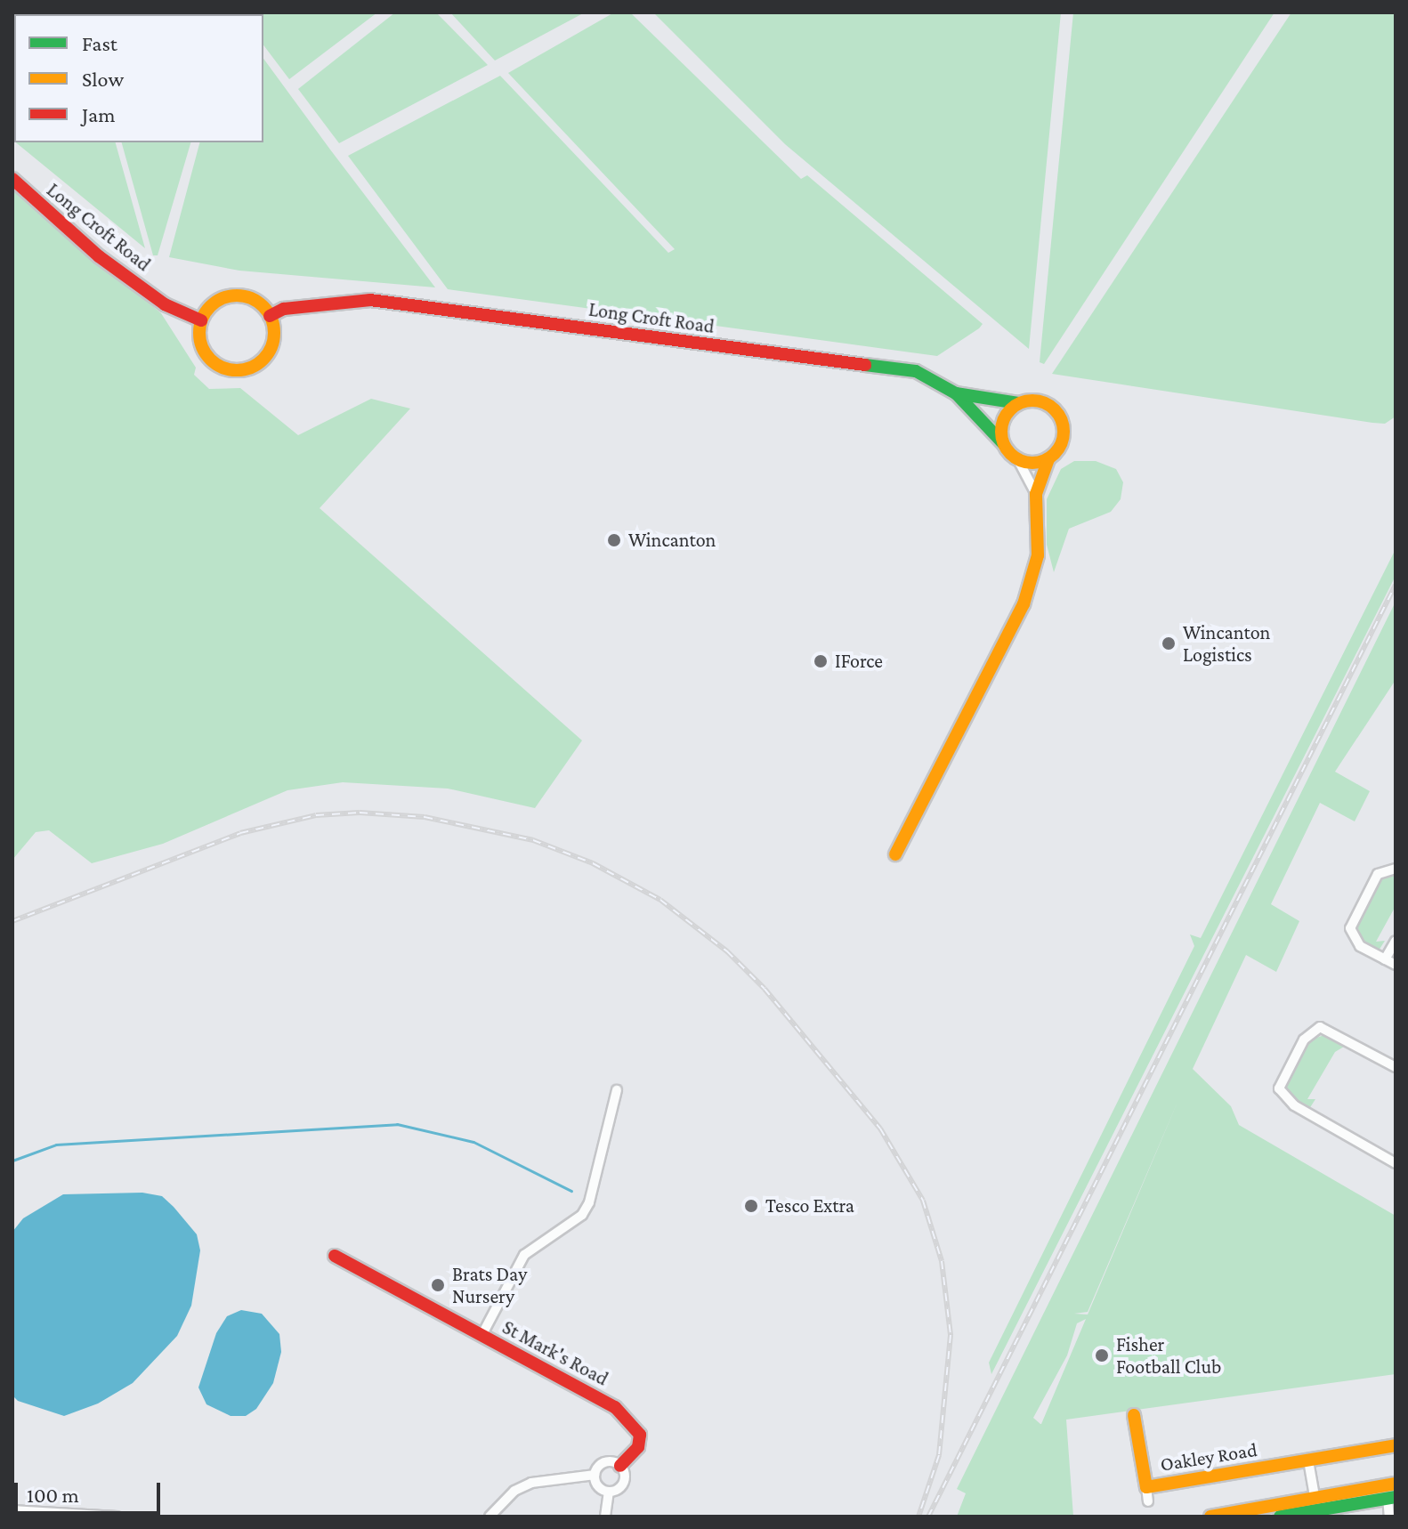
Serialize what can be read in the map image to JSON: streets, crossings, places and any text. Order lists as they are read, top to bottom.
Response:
{
  "streets": {
    "main road": ["Long Croft Road", "St Mark's Road", "Oakley Road"]
  },
  "places": [
    "Wincanton",
    "Wincanton Logistics",
    "IForce",
    "Tesco Extra",
    "Brats Day Nursery",
    "Fisher Football Club"
  ],
  "legend": ["Fast", "Slow", "Jam"],
  "scale_bar": "100 m"
}
